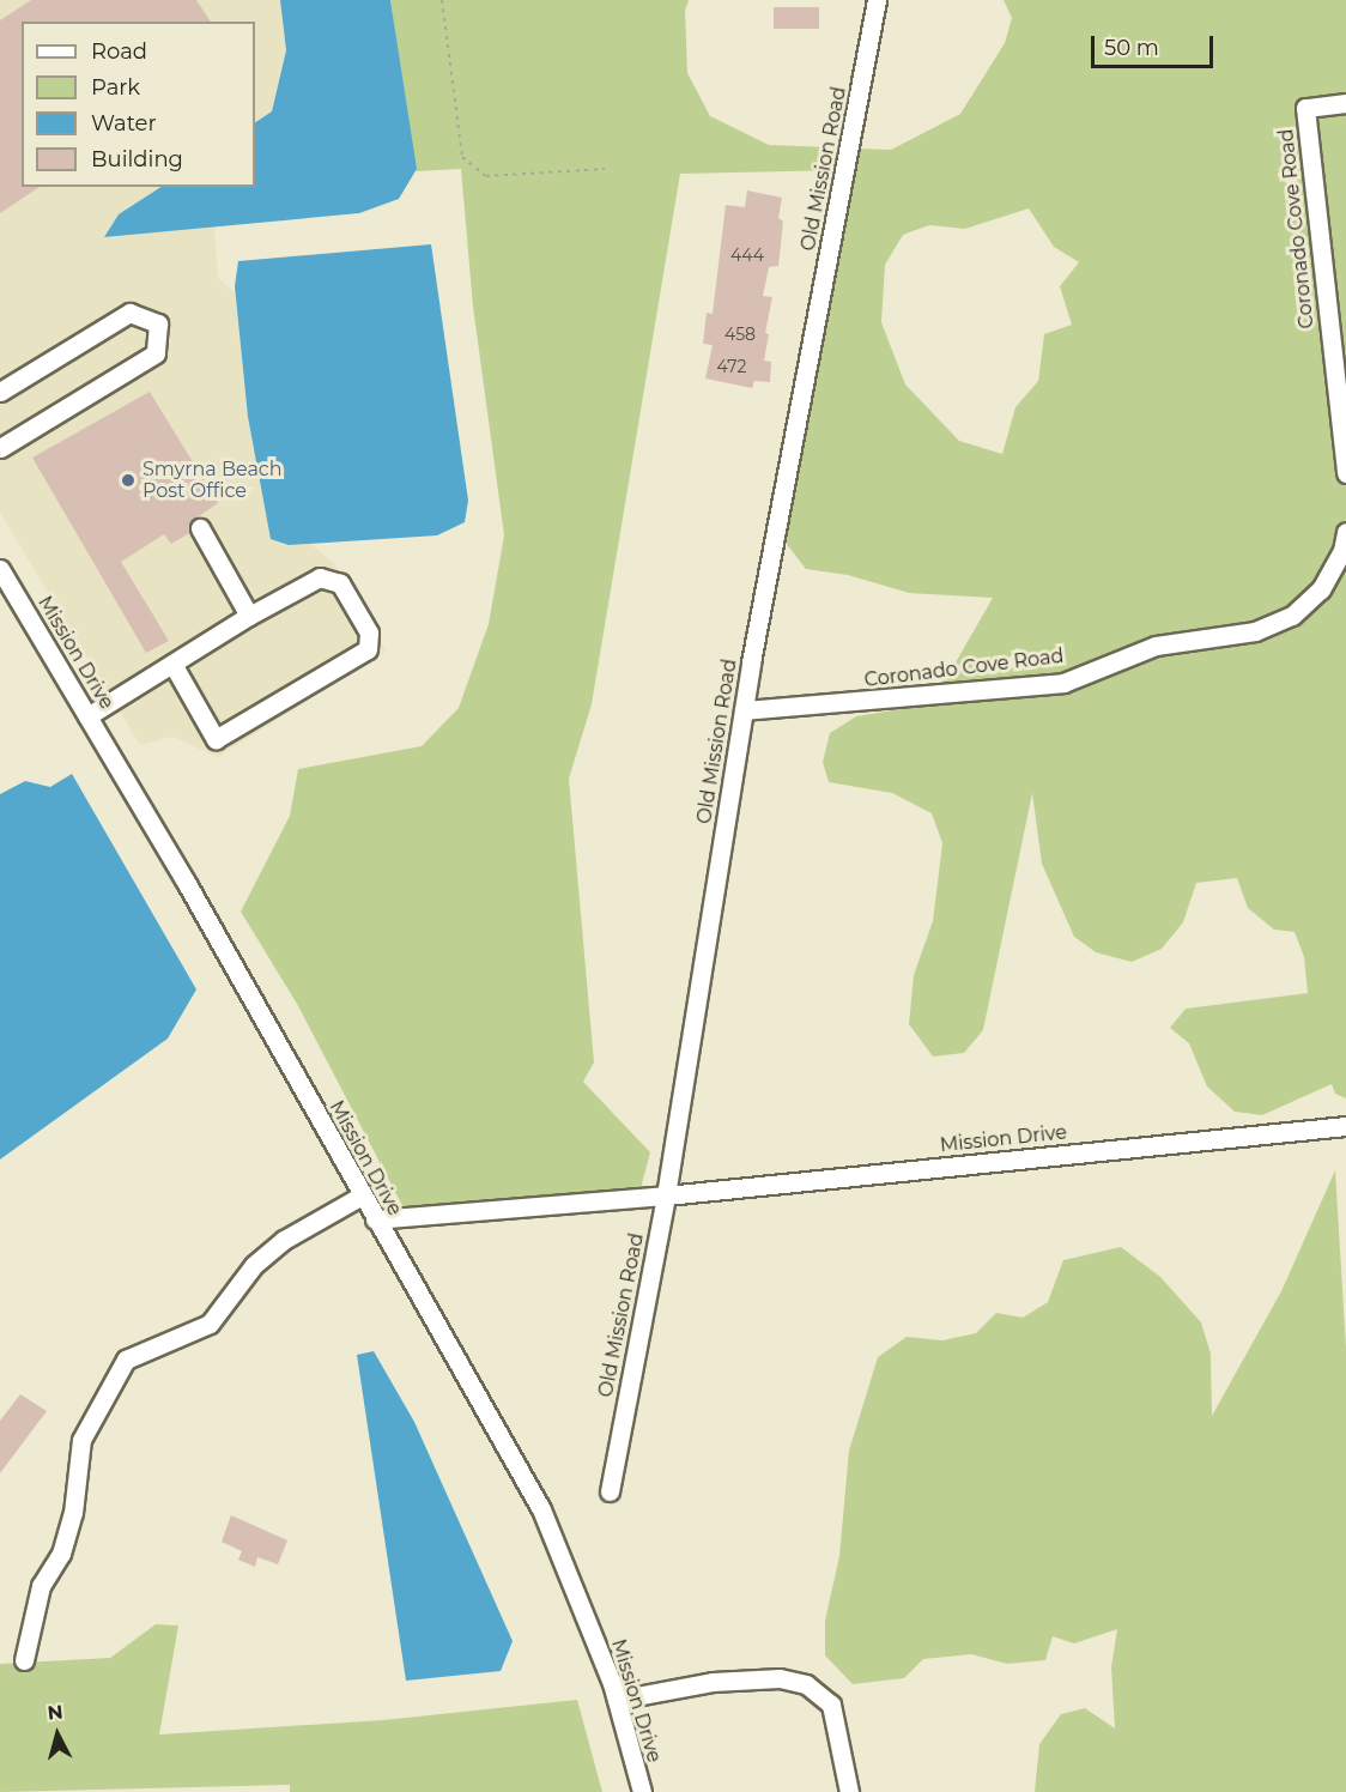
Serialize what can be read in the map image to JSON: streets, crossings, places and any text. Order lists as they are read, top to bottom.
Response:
{
  "streets": {
    "street": ["Old Mission Road", "Coronado Cove Road", "Mission Drive"]
  },
  "crossings": [
    ["Old Mission Road", "Coronado Cove Road"],
    ["Old Mission Road", "Mission Drive"]
  ],
  "places": ["Smyrna Beach Post Office"],
  "house_numbers": ["444", "458", "472"],
  "legend": [
    "Road",
    "Park",
    "Water",
    "Building"
  ],
  "scale_bar": "50 m",
  "north": "top"
}
